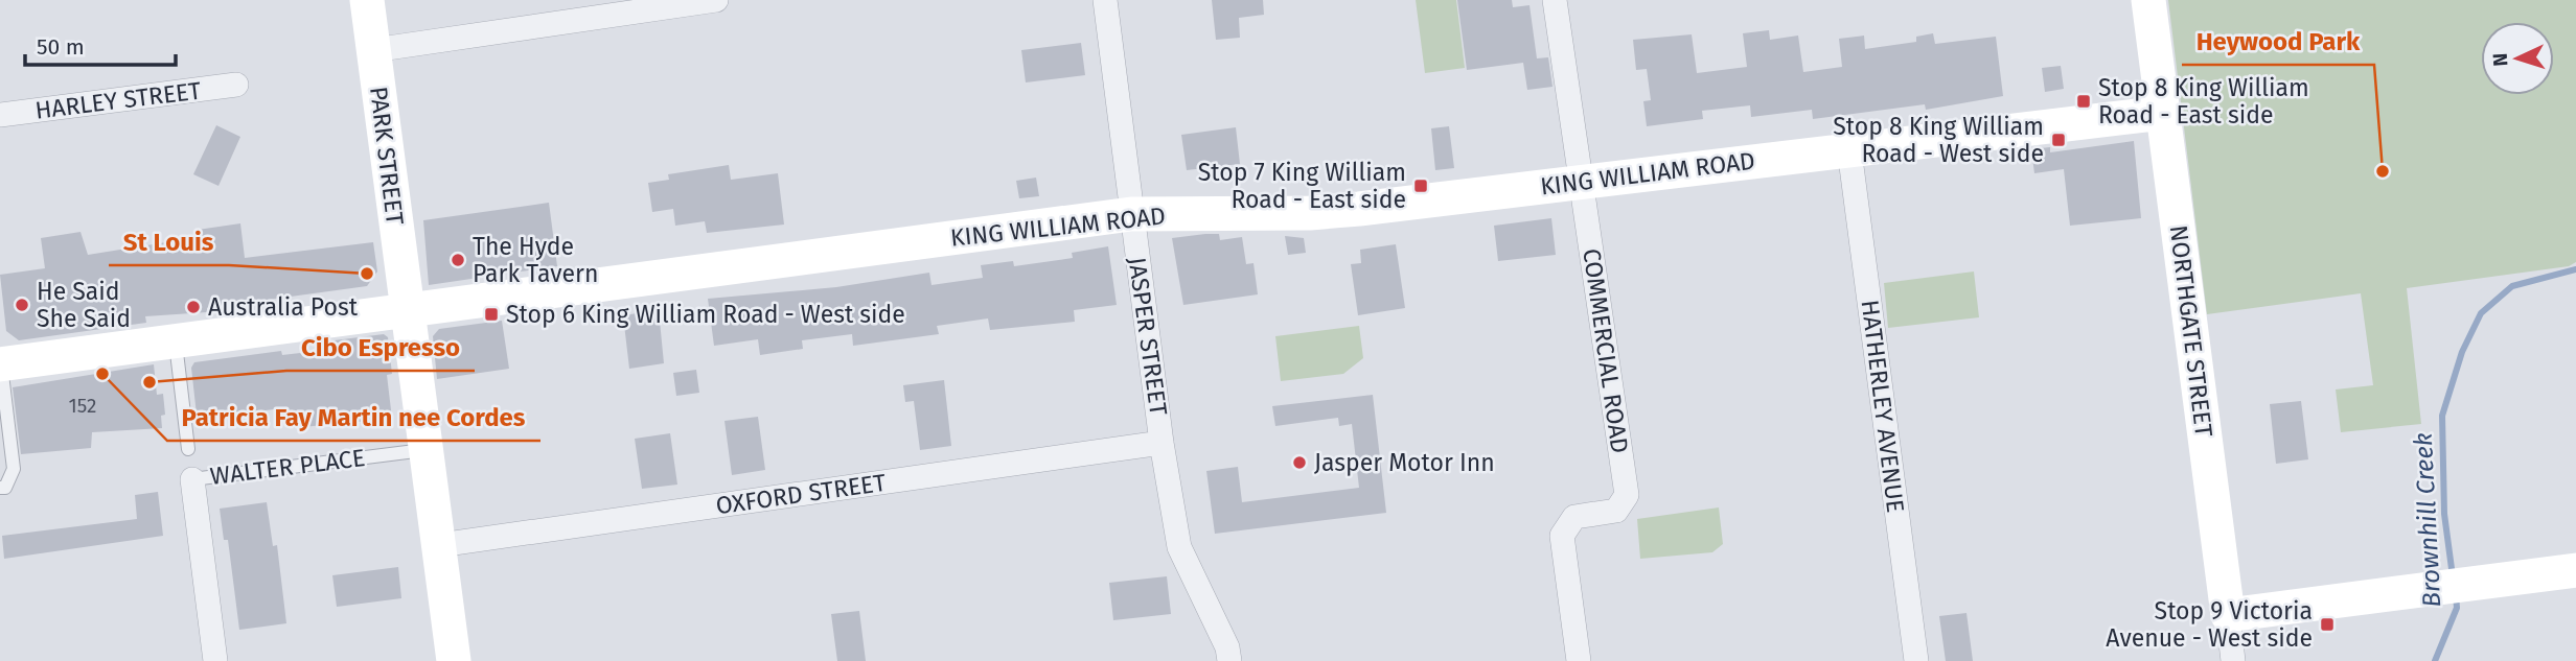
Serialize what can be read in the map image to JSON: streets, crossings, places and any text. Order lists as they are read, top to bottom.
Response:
{
  "streets": {
    "main road": ["PARK STREET", "KING WILLIAM ROAD", "NORTHGATE STREET"],
    "street": [
      "HARLEY STREET",
      "JASPER STREET",
      "COMMERCIAL ROAD",
      "HATHERLEY AVENUE",
      "OXFORD STREET"
    ],
    "lane": ["WALTER PLACE"]
  },
  "crossings": [
    ["PARK STREET", "KING WILLIAM ROAD"],
    ["PARK STREET", "WALTER PLACE"],
    ["PARK STREET", "OXFORD STREET"],
    ["KING WILLIAM ROAD", "NORTHGATE STREET"],
    ["KING WILLIAM ROAD", "JASPER STREET"],
    ["KING WILLIAM ROAD", "COMMERCIAL ROAD"],
    ["KING WILLIAM ROAD", "HATHERLEY AVENUE"],
    ["JASPER STREET", "OXFORD STREET"]
  ],
  "water": ["Brownhill Creek"],
  "places": {
    "transit": [
      "Stop 8 King William Road - East side",
      "Stop 8 King William Road - West side",
      "Stop 7 King William Road - East side",
      "Stop 6 King William Road - West side",
      "Stop 9 Victoria Avenue - West side"
    ],
    "other": [
      "Heywood Park",
      "The Hyde Park Tavern",
      "St Louis",
      "He Said She Said",
      "Australia Post",
      "Patricia Fay Martin nee Cordes",
      "Cibo Espresso",
      "Jasper Motor Inn"
    ]
  },
  "house_numbers": ["152"],
  "scale_bar": "50 m",
  "north": "left"
}
